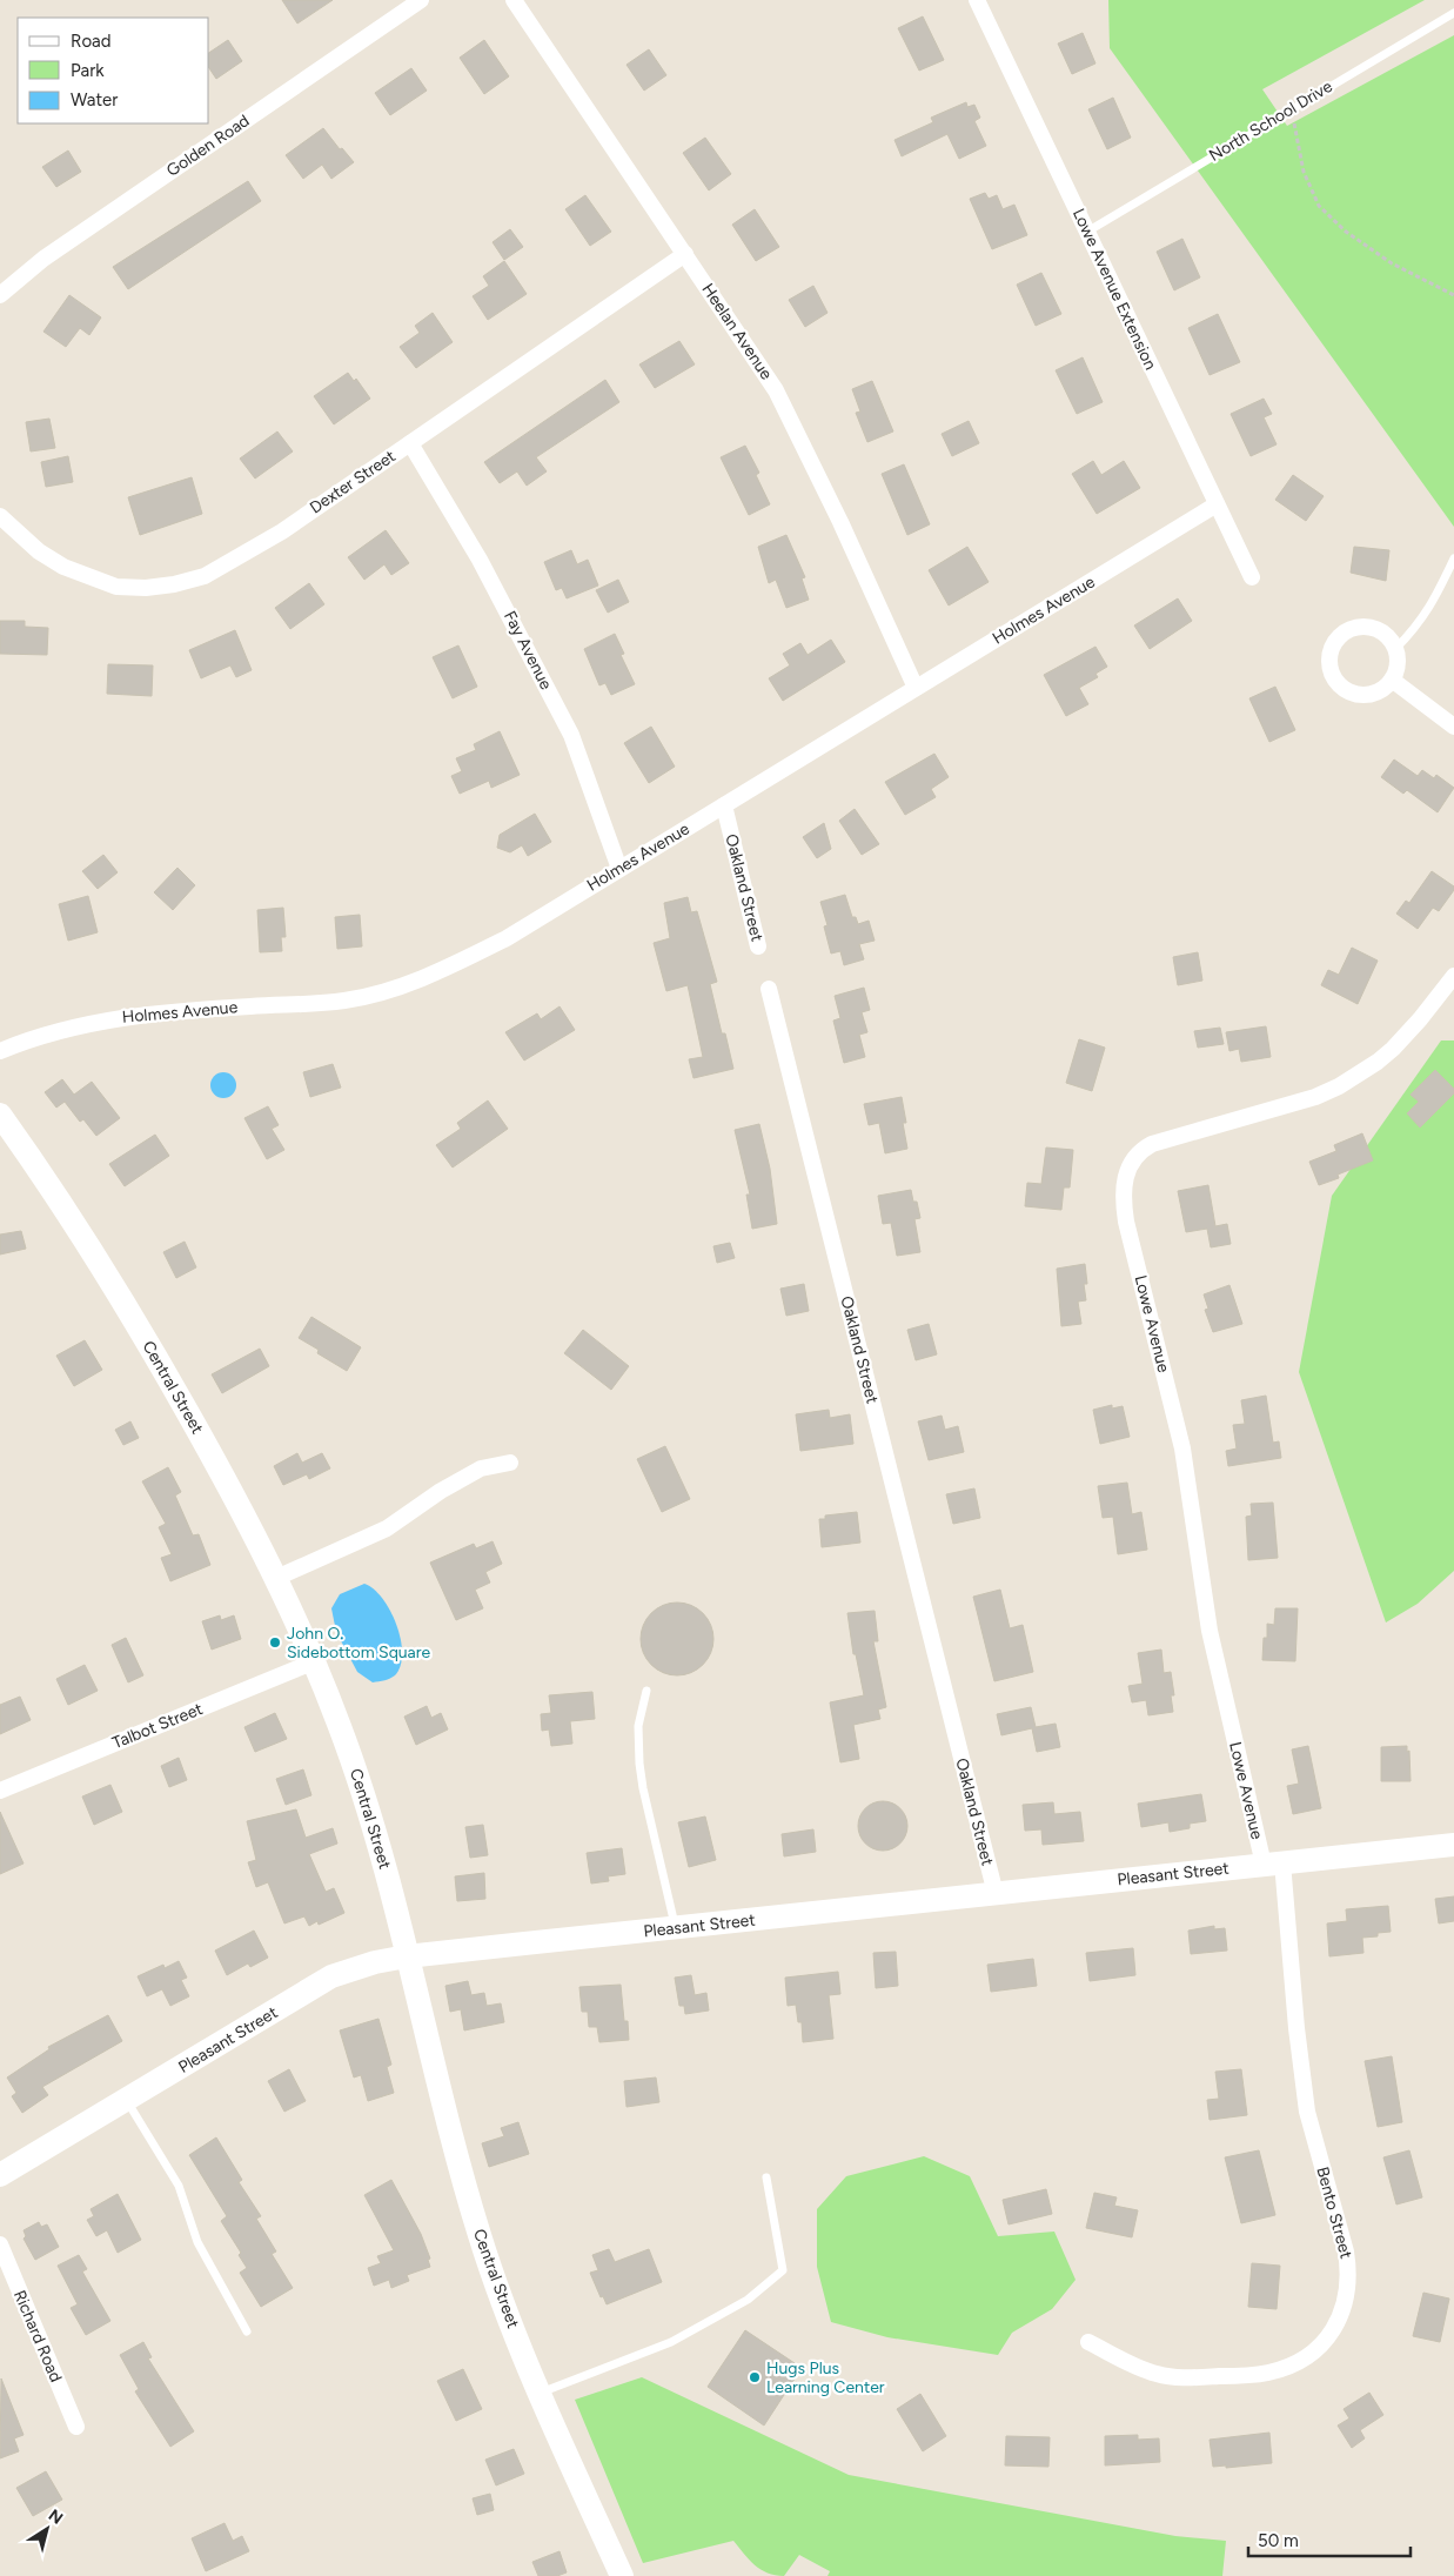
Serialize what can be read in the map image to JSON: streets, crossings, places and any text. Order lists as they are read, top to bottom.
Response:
{
  "streets": {
    "main road": ["Central Street", "Pleasant Street"],
    "street": [
      "Golden Road",
      "Lowe Avenue Extension",
      "Heelan Avenue",
      "Dexter Street",
      "Holmes Avenue",
      "Fay Avenue",
      "Oakland Street",
      "Lowe Avenue",
      "Talbot Street",
      "Bento Street",
      "Richard Road"
    ],
    "lane": ["North School Drive"]
  },
  "crossings": [
    ["North School Drive", "Lowe Avenue Extension"],
    ["Lowe Avenue Extension", "Holmes Avenue"],
    ["Heelan Avenue", "Dexter Street"],
    ["Heelan Avenue", "Holmes Avenue"],
    ["Dexter Street", "Fay Avenue"],
    ["Holmes Avenue", "Fay Avenue"],
    ["Holmes Avenue", "Oakland Street"],
    ["Oakland Street", "Pleasant Street"],
    ["Lowe Avenue", "Pleasant Street"],
    ["Lowe Avenue", "Bento Street"],
    ["Central Street", "Talbot Street"],
    ["Central Street", "Pleasant Street"],
    ["Pleasant Street", "Bento Street"]
  ],
  "places": ["John O. Sidebottom Square", "Hugs Plus Learning Center"],
  "legend": ["Road", "Park", "Water"],
  "scale_bar": "50 m",
  "north": "top right"
}
